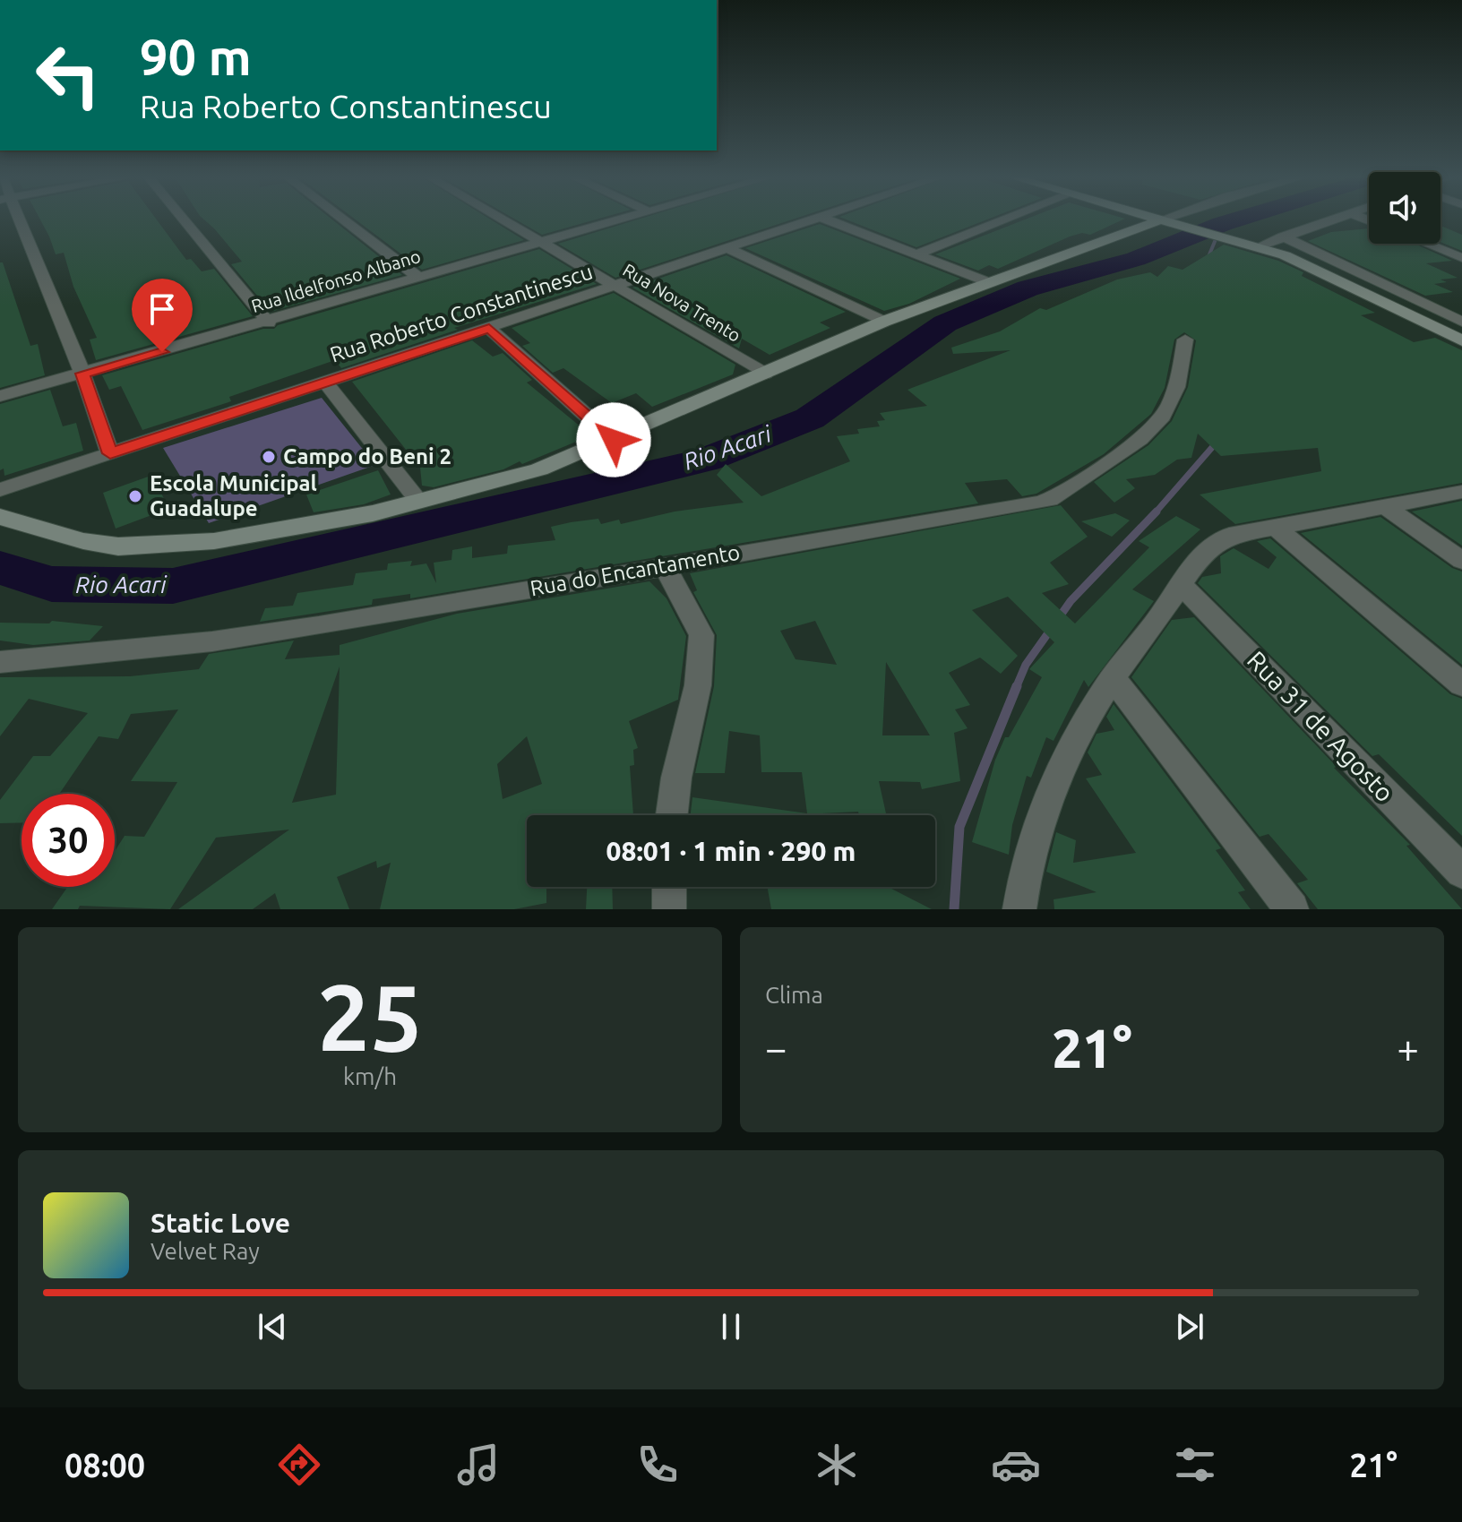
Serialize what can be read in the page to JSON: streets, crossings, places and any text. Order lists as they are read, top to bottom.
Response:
{
  "streets": {
    "street": [
      "Rua Ildelfonso Albano",
      "Rua Nova Trento",
      "Rua Roberto Constantinescu",
      "Rua do Encantamento",
      "Rua 31 de Agosto"
    ]
  },
  "crossings": [
    ["Rua Ildelfonso Albano", "Rua Nova Trento"],
    ["Rua Nova Trento", "Rua Roberto Constantinescu"]
  ],
  "water": ["Rio Acari"],
  "places": ["Campo do Beni 2", "Escola Municipal Guadalupe"],
  "page": {
    "turn": ["90 m", "Rua Roberto Constantinescu"],
    "limit": "30",
    "trip": "08:01 · 1 min · 290 m",
    "tile": [
      ["25", "km/h"],
      "Clima"
    ],
    "heat": ["−", "21°", "+"],
    "song": ["Static Love", "Velvet Ray"],
    "tabs": ["08:00", "21°"]
  }
}
